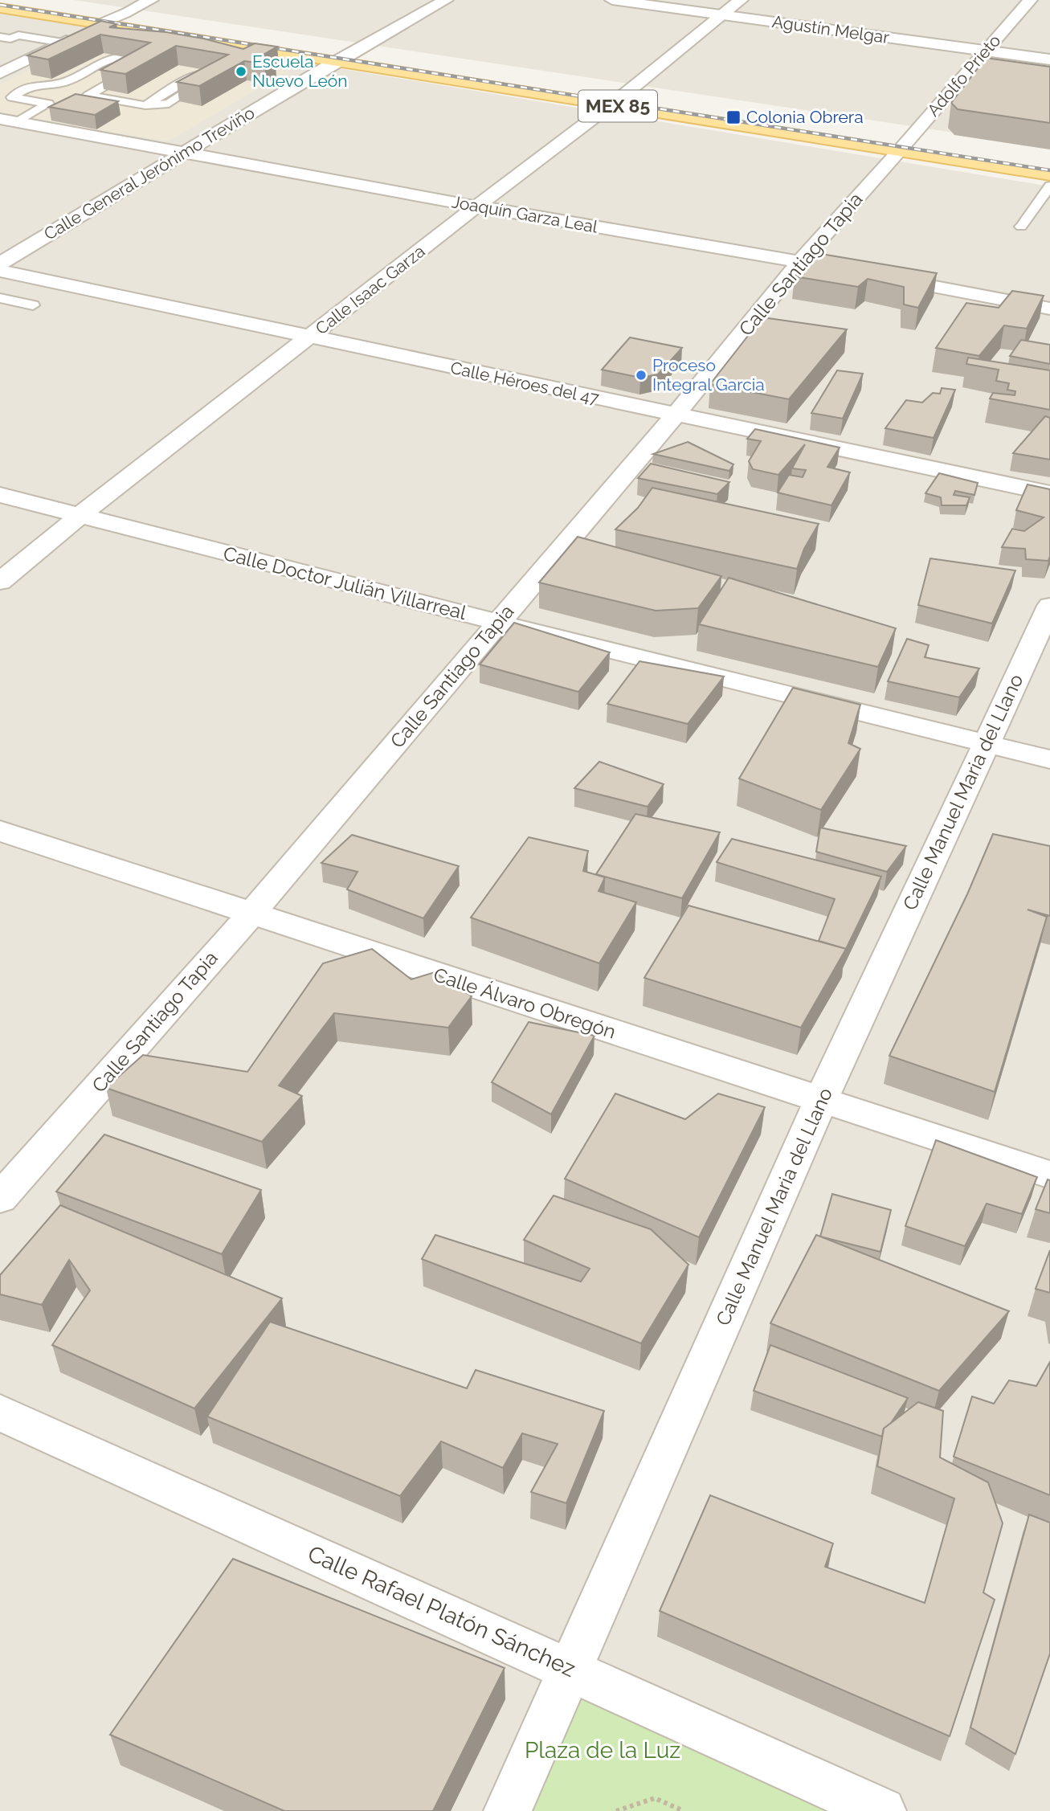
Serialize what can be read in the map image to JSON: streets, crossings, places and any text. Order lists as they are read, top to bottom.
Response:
{
  "streets": {
    "main road": ["MEX 85"],
    "street": [
      "Agustín Melgar",
      "Adolfo Prieto",
      "Calle General Jerónimo Treviño",
      "Joaquín Garza Leal",
      "Calle Santiago Tapia",
      "Calle Isaac Garza",
      "Calle Héroes del 47",
      "Calle Doctor Julián Villarreal",
      "Calle Manuel Maria del Llano",
      "Calle Álvaro Obregón",
      "Calle Rafael Platón Sánchez"
    ]
  },
  "crossings": [
    ["Agustín Melgar", "Adolfo Prieto"],
    ["Agustín Melgar", "Calle Isaac Garza"],
    ["Adolfo Prieto", "MEX 85"],
    ["Adolfo Prieto", "Calle Santiago Tapia"],
    ["MEX 85", "Calle General Jerónimo Treviño"],
    ["MEX 85", "Calle Santiago Tapia"],
    ["MEX 85", "Calle Isaac Garza"],
    ["Calle General Jerónimo Treviño", "Joaquín Garza Leal"],
    ["Joaquín Garza Leal", "Calle Santiago Tapia"],
    ["Joaquín Garza Leal", "Calle Isaac Garza"],
    ["Calle Santiago Tapia", "Calle Héroes del 47"],
    ["Calle Santiago Tapia", "Calle Doctor Julián Villarreal"],
    ["Calle Santiago Tapia", "Calle Álvaro Obregón"],
    ["Calle Isaac Garza", "Calle Héroes del 47"],
    ["Calle Isaac Garza", "Calle Doctor Julián Villarreal"],
    ["Calle Doctor Julián Villarreal", "Calle Manuel Maria del Llano"],
    ["Calle Manuel Maria del Llano", "Calle Álvaro Obregón"],
    ["Calle Manuel Maria del Llano", "Calle Rafael Platón Sánchez"]
  ],
  "parks": ["Plaza de la Luz"],
  "places": {
    "other": ["Escuela Nuevo León", "Proceso Integral Garcia"],
    "transit": ["Colonia Obrera"]
  }
}
